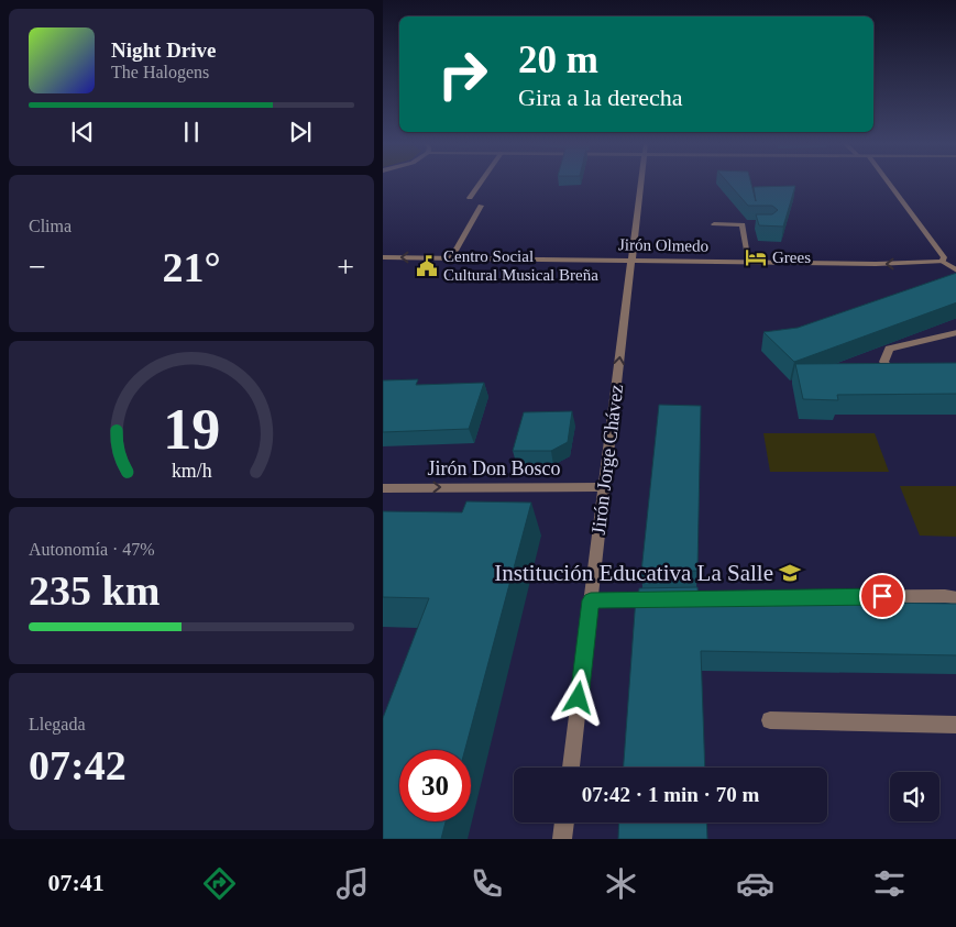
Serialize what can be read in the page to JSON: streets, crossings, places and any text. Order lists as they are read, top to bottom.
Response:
{
  "streets": {
    "street": ["Jirón Olmedo", "Jirón Jorge Chávez", "Jirón Don Bosco"]
  },
  "crossings": [
    ["Jirón Olmedo", "Jirón Jorge Chávez"],
    ["Jirón Jorge Chávez", "Jirón Don Bosco"]
  ],
  "one_way": ["Jirón Olmedo", "Jirón Jorge Chávez", "Jirón Don Bosco"],
  "places": {
    "hotel": ["Grees"],
    "public building": ["Centro Social Cultural Musical Breña"],
    "school or university": ["Institución Educativa La Salle"]
  },
  "page": {
    "turn": ["20 m", "Gira a la derecha"],
    "song": ["Night Drive", "The Halogens"],
    "tile": [
      "Clima",
      ["Autonomía · 47%", "235 km"],
      ["Llegada", "07:42"]
    ],
    "heat": ["−", "21°", "+"],
    "limit": "30",
    "trip": "07:42 · 1 min · 70 m",
    "tabs": "07:41",
    "gauge": ["19", "km/h"]
  }
}
